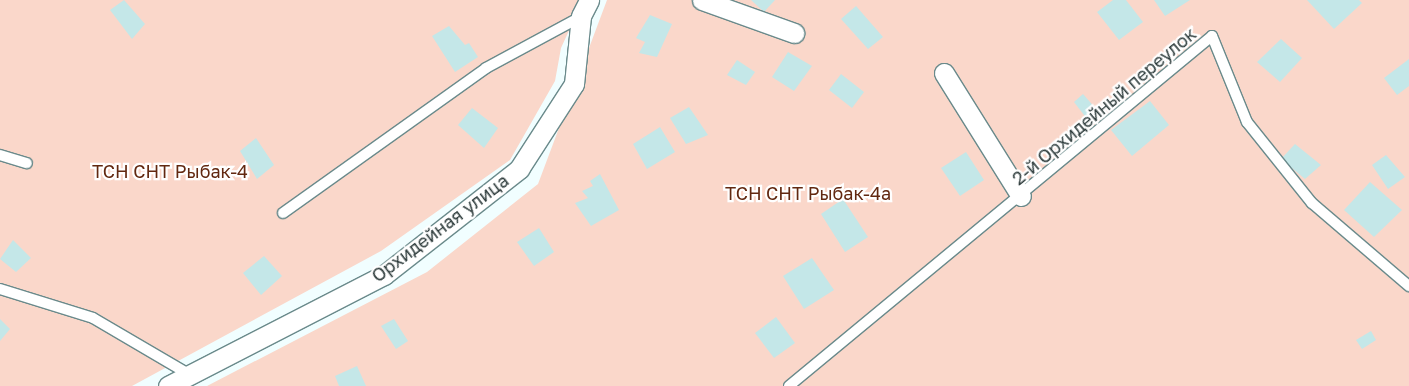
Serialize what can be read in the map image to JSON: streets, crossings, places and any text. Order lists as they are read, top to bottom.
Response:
{
  "streets": {
    "street": ["Орхидейная улица"],
    "lane": ["2-й Орхидейный переулок"]
  },
  "parks": ["ТСН СНТ Рыбак-4", "ТСН СНТ Рыбак-4а"]
}
